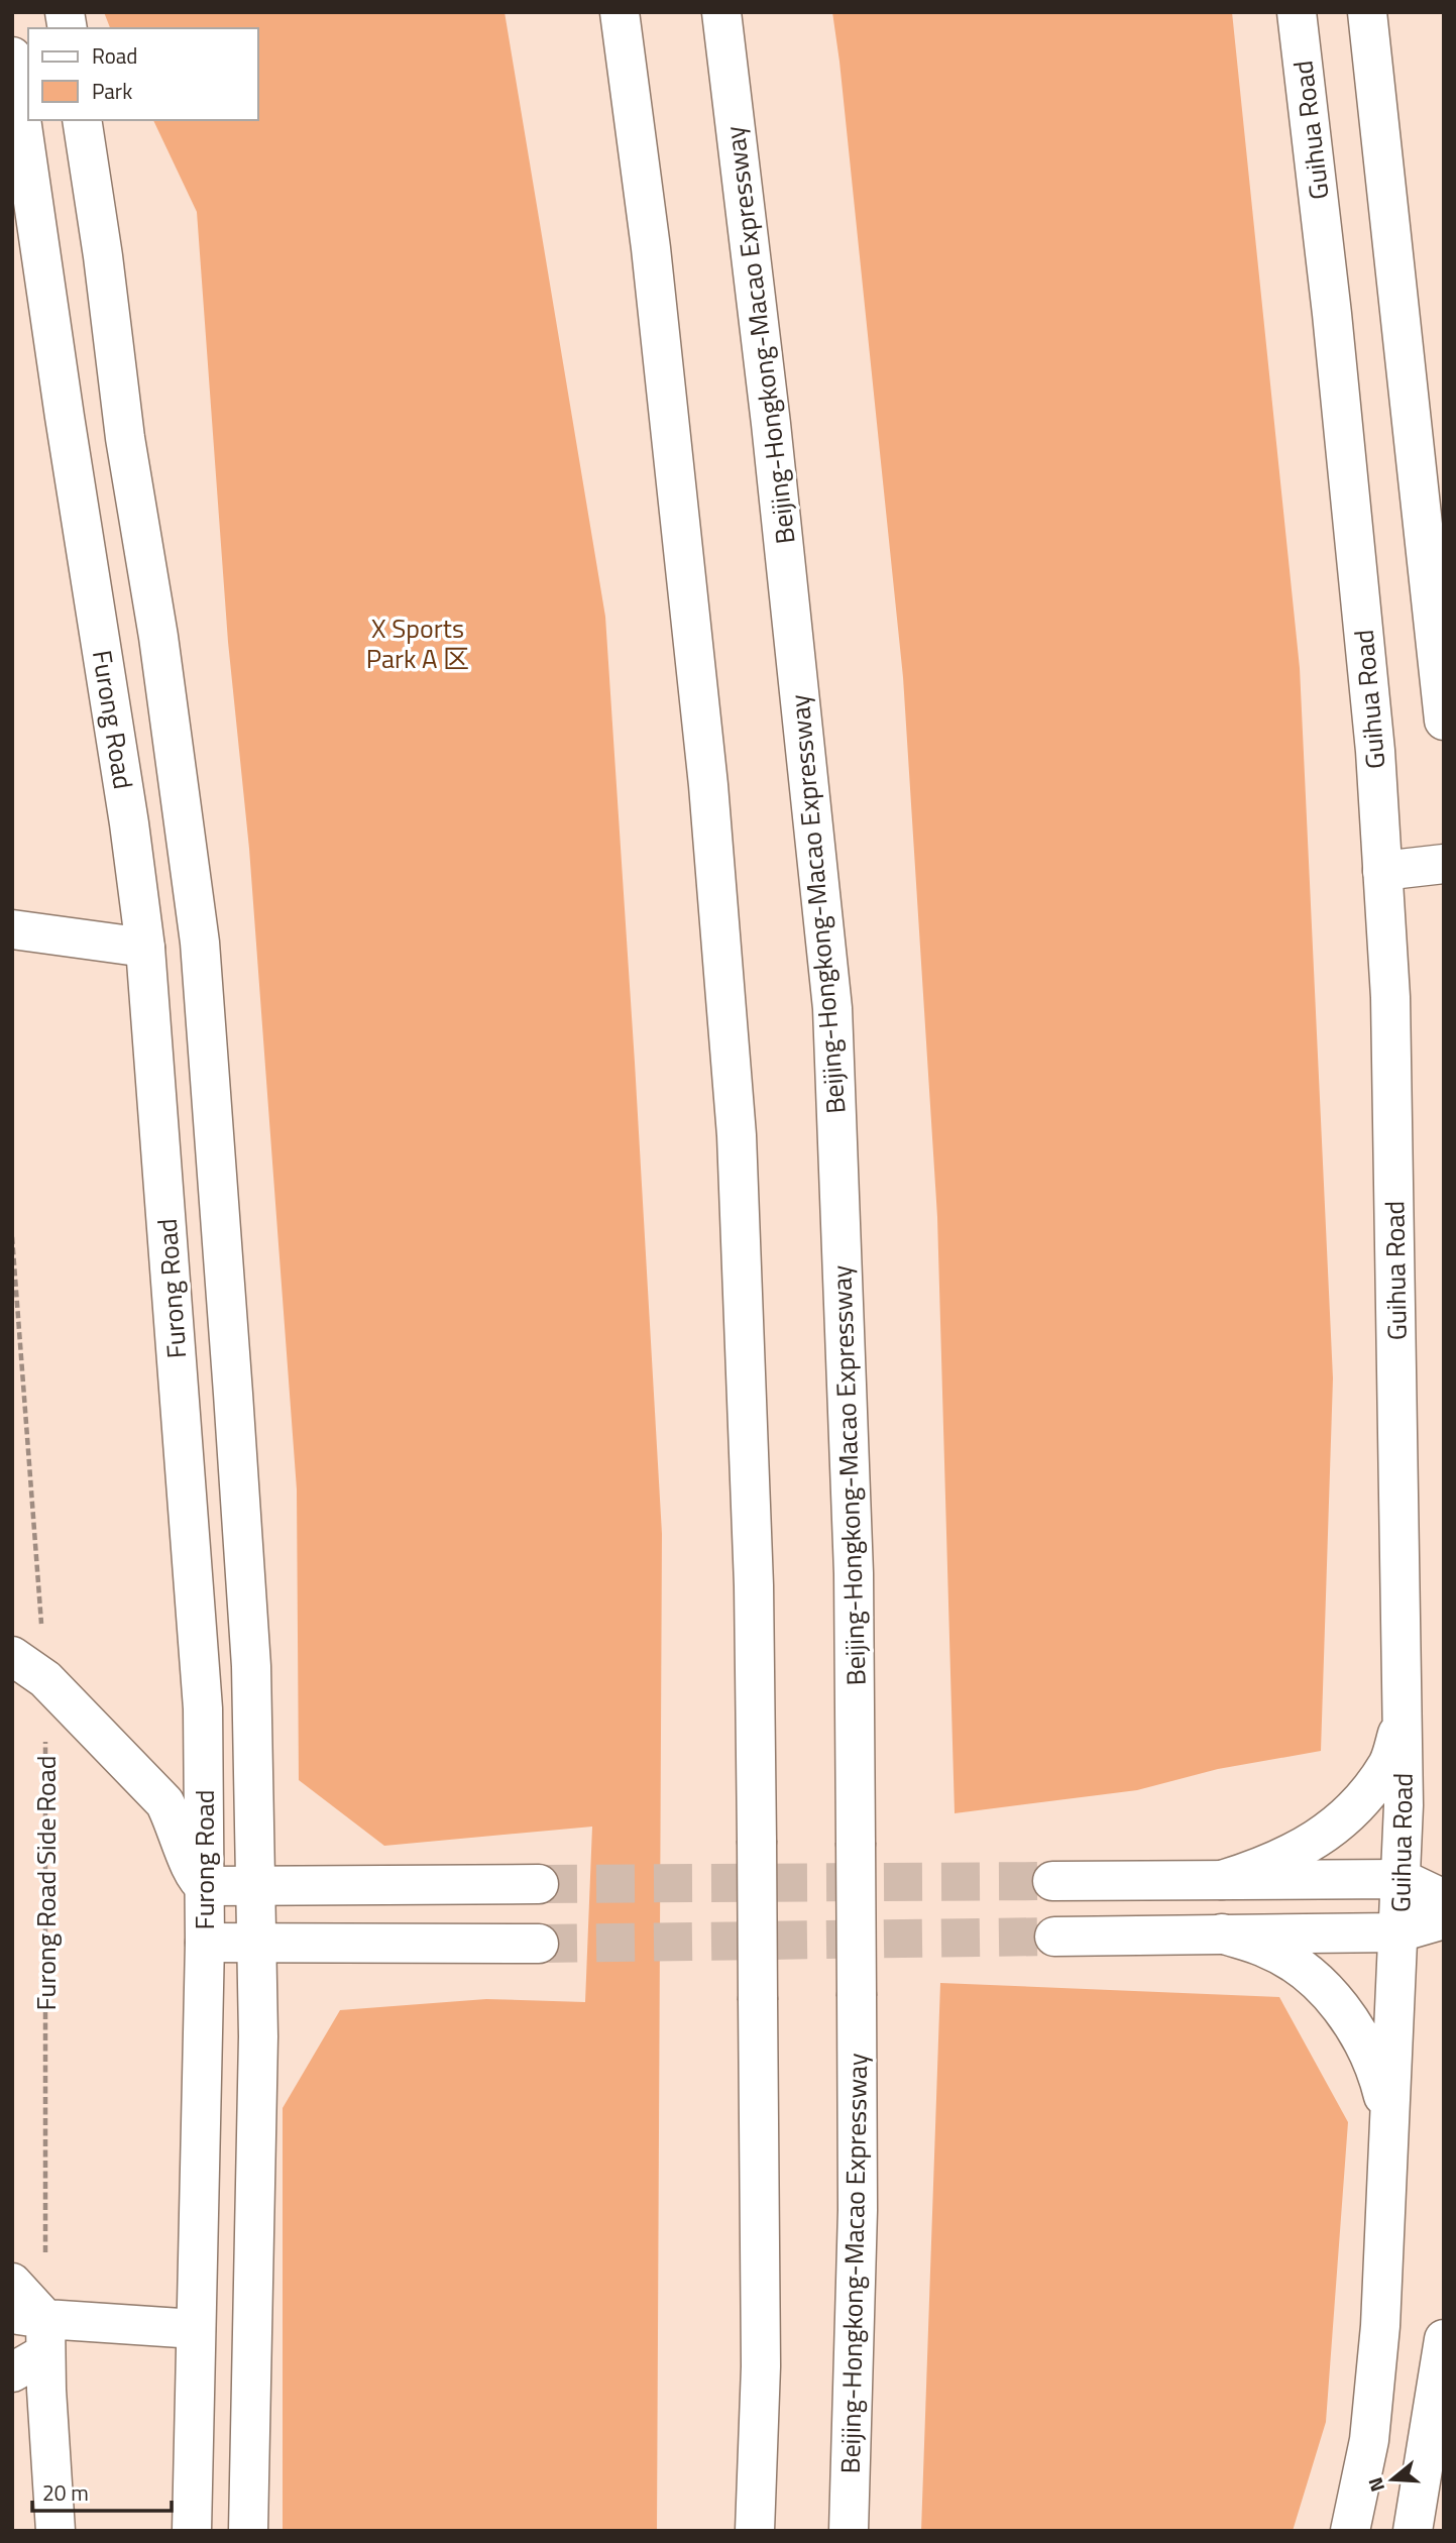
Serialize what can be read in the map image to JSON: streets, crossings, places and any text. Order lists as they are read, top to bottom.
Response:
{
  "streets": {
    "main road": ["Guihua Road", "Beijing-Hongkong-Macao Expressway", "Furong Road"],
    "path": ["Furong Road Side Road"]
  },
  "parks": ["X Sports Park A 区"],
  "legend": ["Road", "Park"],
  "scale_bar": "20 m",
  "north": "left"
}
